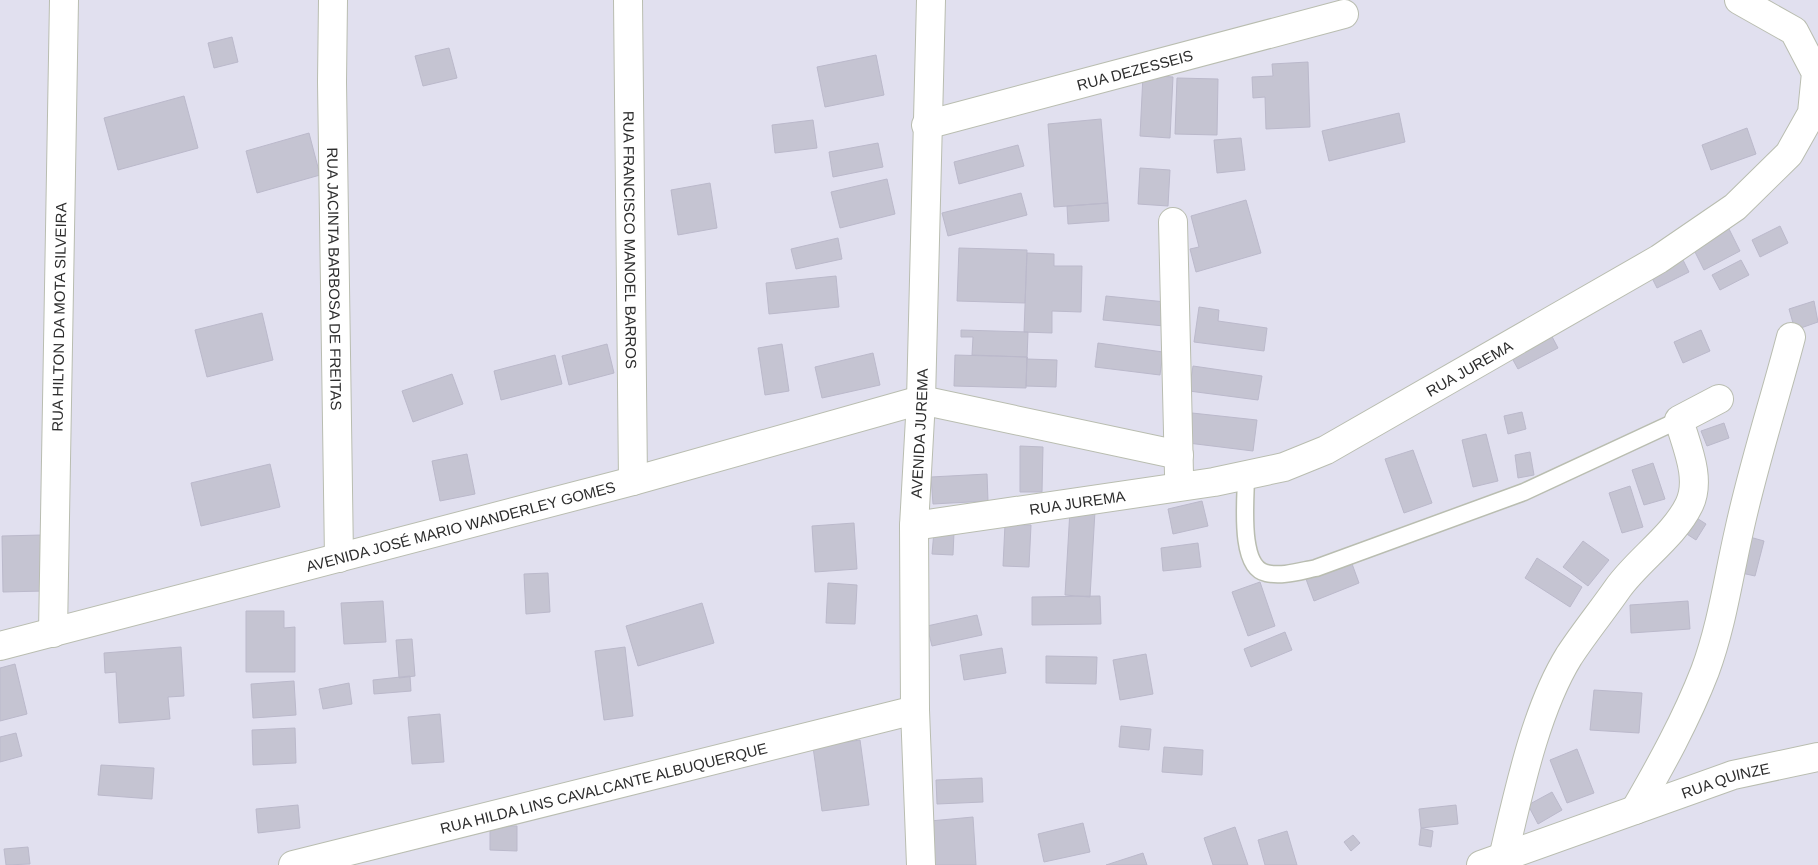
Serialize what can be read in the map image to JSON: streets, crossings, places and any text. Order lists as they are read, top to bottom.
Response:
{
  "streets": {
    "street": [
      "RUA DEZESSEIS",
      "RUA FRANCISCO MANOEL BARROS",
      "RUA JACINTA BARBOSA DE FREITAS",
      "RUA HILTON DA MOTA SILVEIRA",
      "RUA JUREMA",
      "AVENIDA JUREMA",
      "AVENIDA JOSÉ MARIO WANDERLEY GOMES",
      "RUA QUINZE",
      "RUA HILDA LINS CAVALCANTE ALBUQUERQUE"
    ]
  },
  "crossings": [
    ["RUA DEZESSEIS", "AVENIDA JUREMA"],
    ["RUA FRANCISCO MANOEL BARROS", "AVENIDA JOSÉ MARIO WANDERLEY GOMES"],
    ["RUA JACINTA BARBOSA DE FREITAS", "AVENIDA JOSÉ MARIO WANDERLEY GOMES"],
    ["RUA HILTON DA MOTA SILVEIRA", "AVENIDA JOSÉ MARIO WANDERLEY GOMES"],
    ["RUA JUREMA", "AVENIDA JUREMA"],
    ["AVENIDA JUREMA", "AVENIDA JOSÉ MARIO WANDERLEY GOMES"],
    ["AVENIDA JUREMA", "RUA HILDA LINS CAVALCANTE ALBUQUERQUE"]
  ]
}
